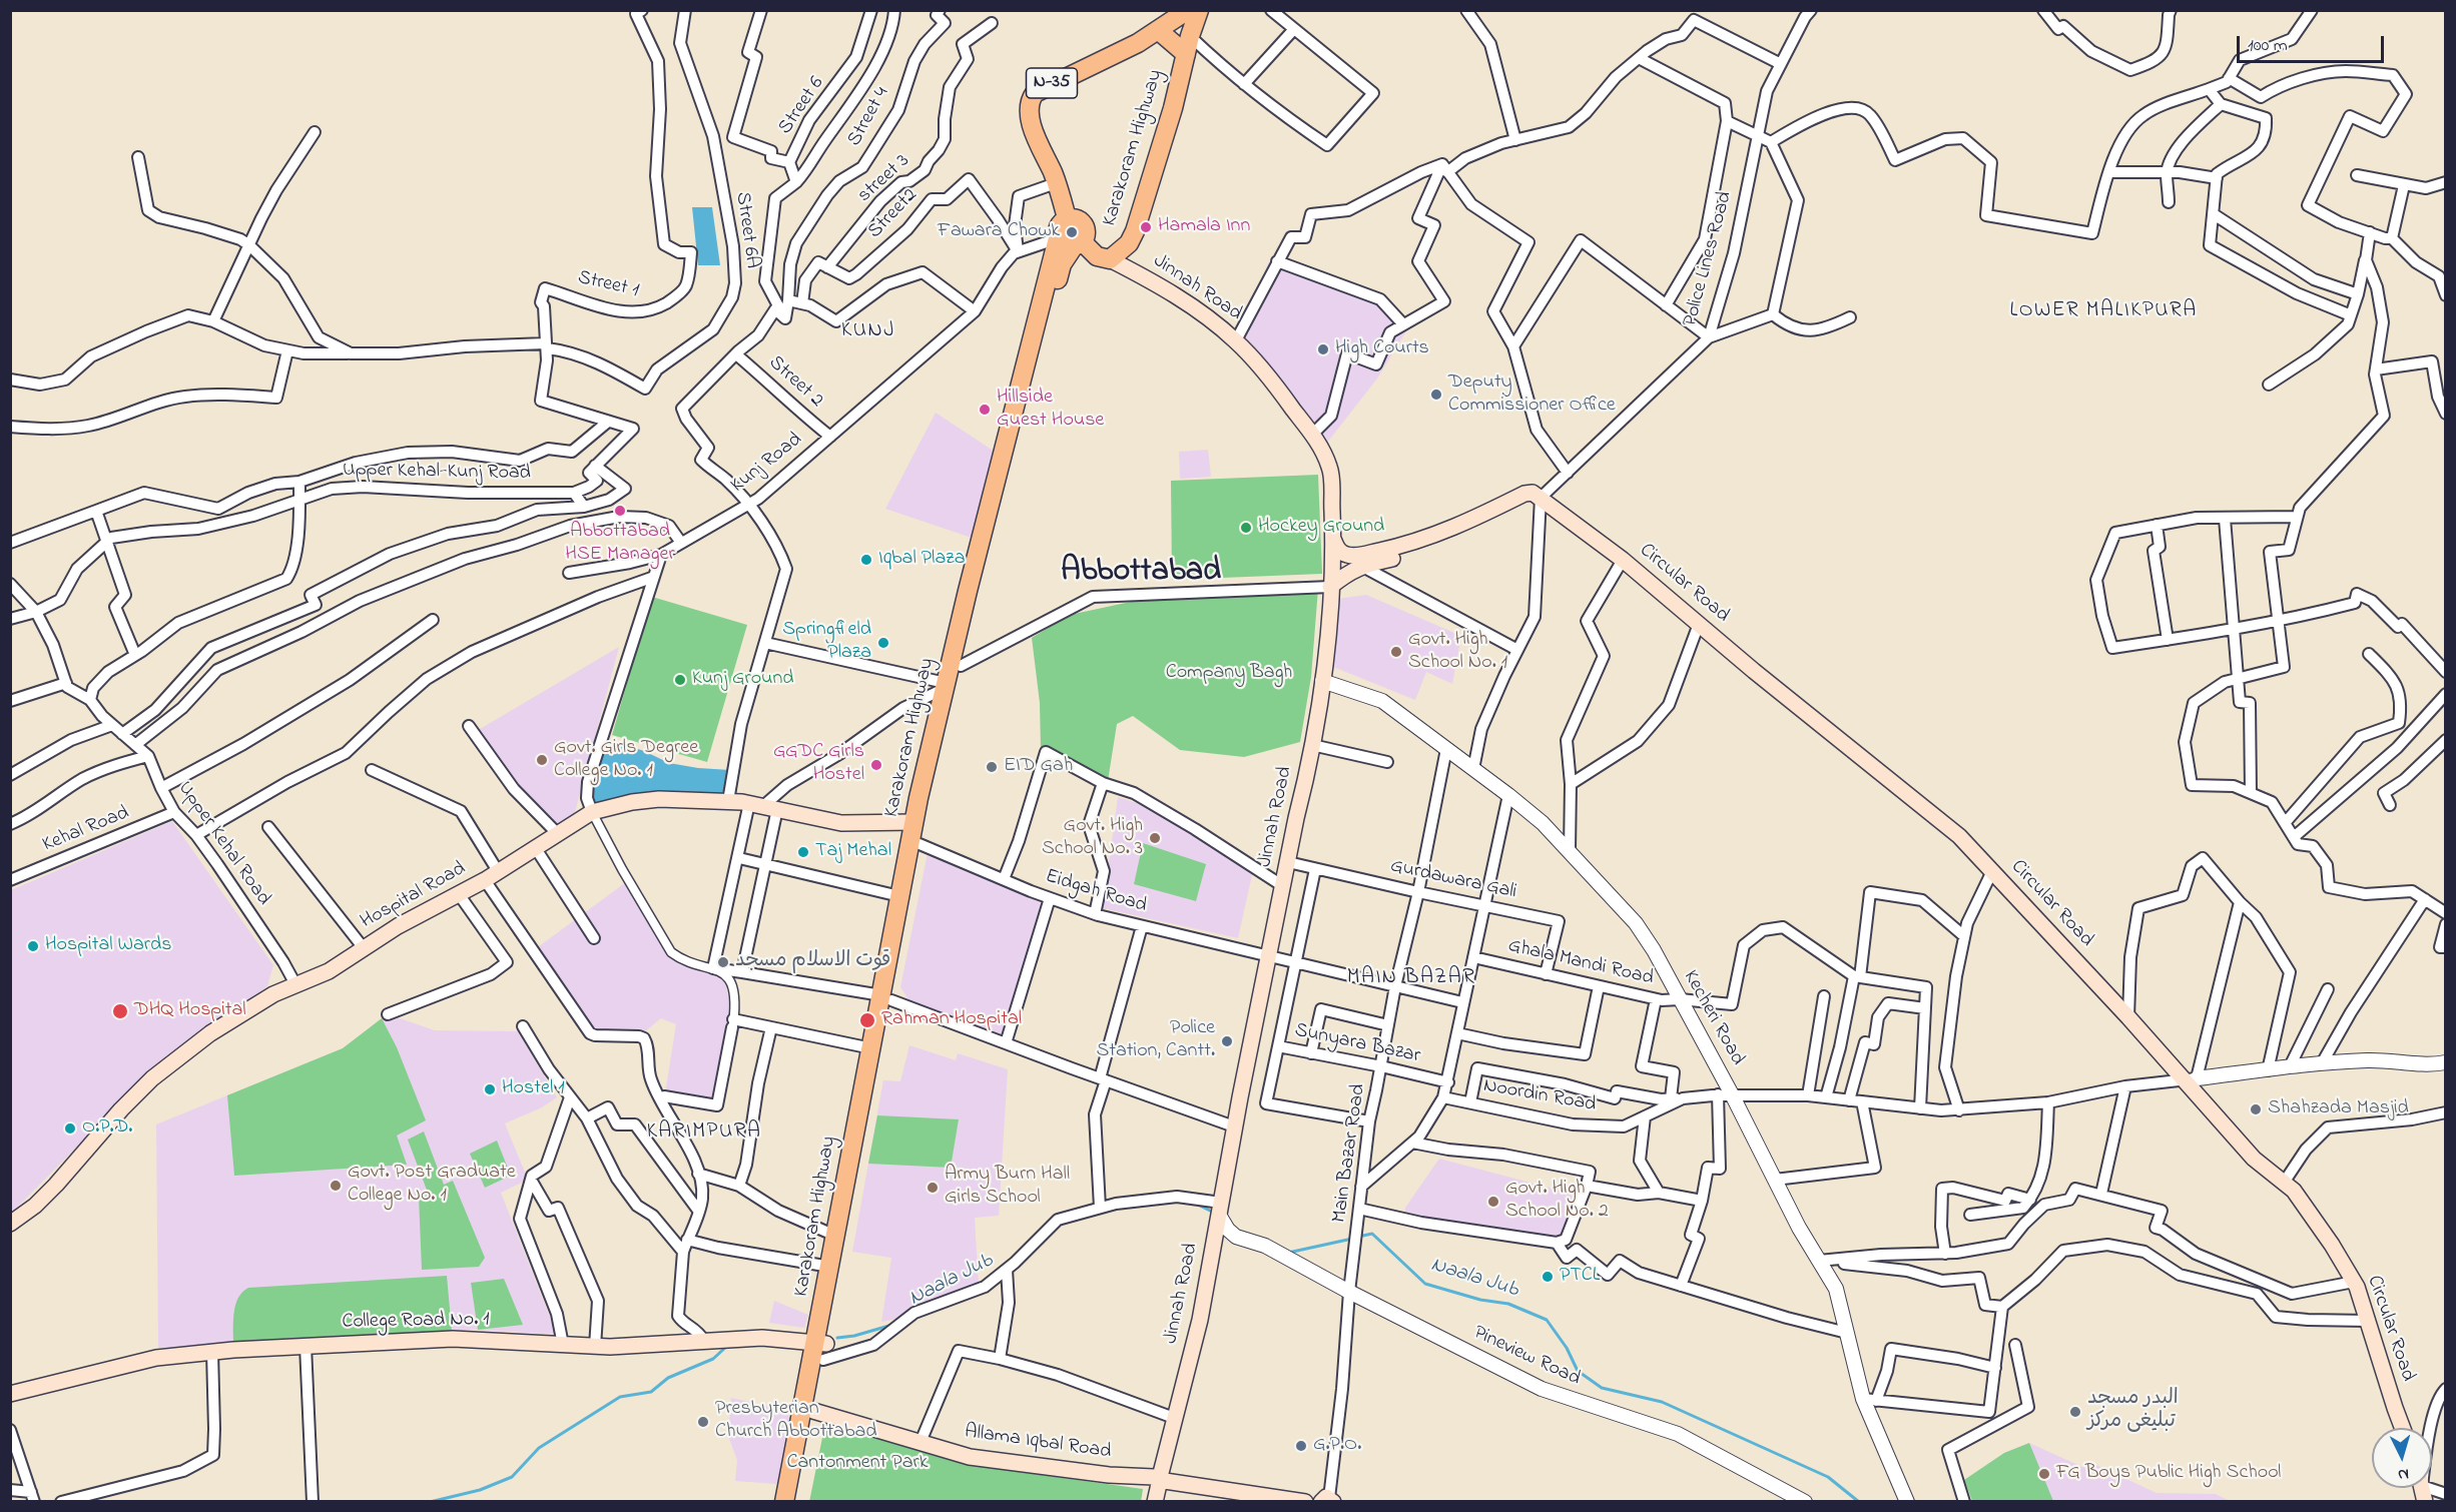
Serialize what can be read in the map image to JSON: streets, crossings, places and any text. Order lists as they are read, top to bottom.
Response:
{
  "streets": {
    "highway": ["N-35", "Karakoram Highway"],
    "main road": [
      "Jinnah Road",
      "Circular Road",
      "Hospital Road",
      "College Road No. 1",
      "Allama Iqbal Road"
    ],
    "street": [
      "Street 6",
      "Street 4",
      "street 3",
      "Street2",
      "Street 6A",
      "Police Lines Road",
      "Street 1",
      "Street 2",
      "Kunj Road",
      "Upper Kehal-Kunj Road",
      "Kehal Road",
      "Upper Kehal Road",
      "Gurdawara Gali",
      "Eidgah Road",
      "Ghala Mandi Road",
      "Kecheri Road",
      "Sunyara Bazar",
      "Noordin Road",
      "Main Bazar Road",
      "Pineview Road"
    ]
  },
  "crossings": [
    ["Karakoram Highway", "Jinnah Road"],
    ["Karakoram Highway", "Eidgah Road"],
    ["Karakoram Highway", "Hospital Road"],
    ["Karakoram Highway", "College Road No. 1"],
    ["Karakoram Highway", "Allama Iqbal Road"],
    ["street 3", "Street2"],
    ["Street2", "Kunj Road"],
    ["Street 6A", "Street 1"],
    ["Police Lines Road", "Circular Road"],
    ["Jinnah Road", "Gurdawara Gali"],
    ["Jinnah Road", "Eidgah Road"],
    ["Jinnah Road", "Kecheri Road"],
    ["Jinnah Road", "Allama Iqbal Road"],
    ["Street 2", "Kunj Road"],
    ["Circular Road", "Noordin Road"],
    ["Kehal Road", "Upper Kehal Road"],
    ["Upper Kehal Road", "Hospital Road"],
    ["Gurdawara Gali", "Ghala Mandi Road"],
    ["Gurdawara Gali", "Main Bazar Road"],
    ["Ghala Mandi Road", "Kecheri Road"],
    ["Kecheri Road", "Noordin Road"],
    ["Kecheri Road", "Main Bazar Road"],
    ["Sunyara Bazar", "Main Bazar Road"],
    ["Main Bazar Road", "Pineview Road"]
  ],
  "districts": [
    "LOWER MALIKPURA",
    "KUNJ",
    "Abbottabad",
    "MAIN BAZAR",
    "KARIMPURA"
  ],
  "water": ["Naala Jub"],
  "parks": ["Company Bagh", "Cantonment Park"],
  "places": [
    "Hamala Inn",
    "Fawara Chowk",
    "High Courts",
    "Deputy Commissioner Office",
    "Hillside Guest House",
    "Abbottabad HSE Manager",
    "Hockey Ground",
    "Iqbal Plaza",
    "Springfield Plaza",
    "Govt. High School No. 1",
    "Kunj Ground",
    "Govt. Girls Degree College No. 1",
    "GGDC Girls Hostel",
    "EID Gah",
    "Govt. High School No. 3",
    "Taj Mehal",
    "Hospital Wards",
    "قوت الاسلام مسجد",
    "DHQ Hospital",
    "Rahman Hospital",
    "Police Station, Cantt.",
    "Hostel 1",
    "Shahzada Masjid",
    "O.P.D.",
    "Govt. Post Graduate College No. 1",
    "Army Burn Hall Girls School",
    "Govt. High School No. 2",
    "PTCL",
    "البدر مسجد تبلیغی مرکز",
    "Presbyterian Church Abbottabad",
    "G.P.O.",
    "FG Boys Public High School"
  ],
  "scale_bar": "100 m",
  "north": "bottom"
}
